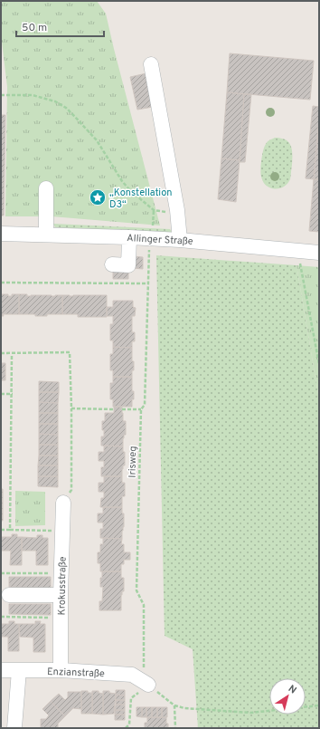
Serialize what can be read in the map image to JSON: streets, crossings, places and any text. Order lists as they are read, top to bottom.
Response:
{
  "streets": {
    "street": ["Allinger Straße", "Krokusstraße", "Enzianstraße"],
    "path": ["Irisweg"]
  },
  "crossings": [
    ["Allinger Straße", "Irisweg"],
    ["Irisweg", "Enzianstraße"],
    ["Krokusstraße", "Enzianstraße"]
  ],
  "places": {
    "place": ["„Konstellation D3“"]
  },
  "scale_bar": "50 m",
  "north": "top right"
}
